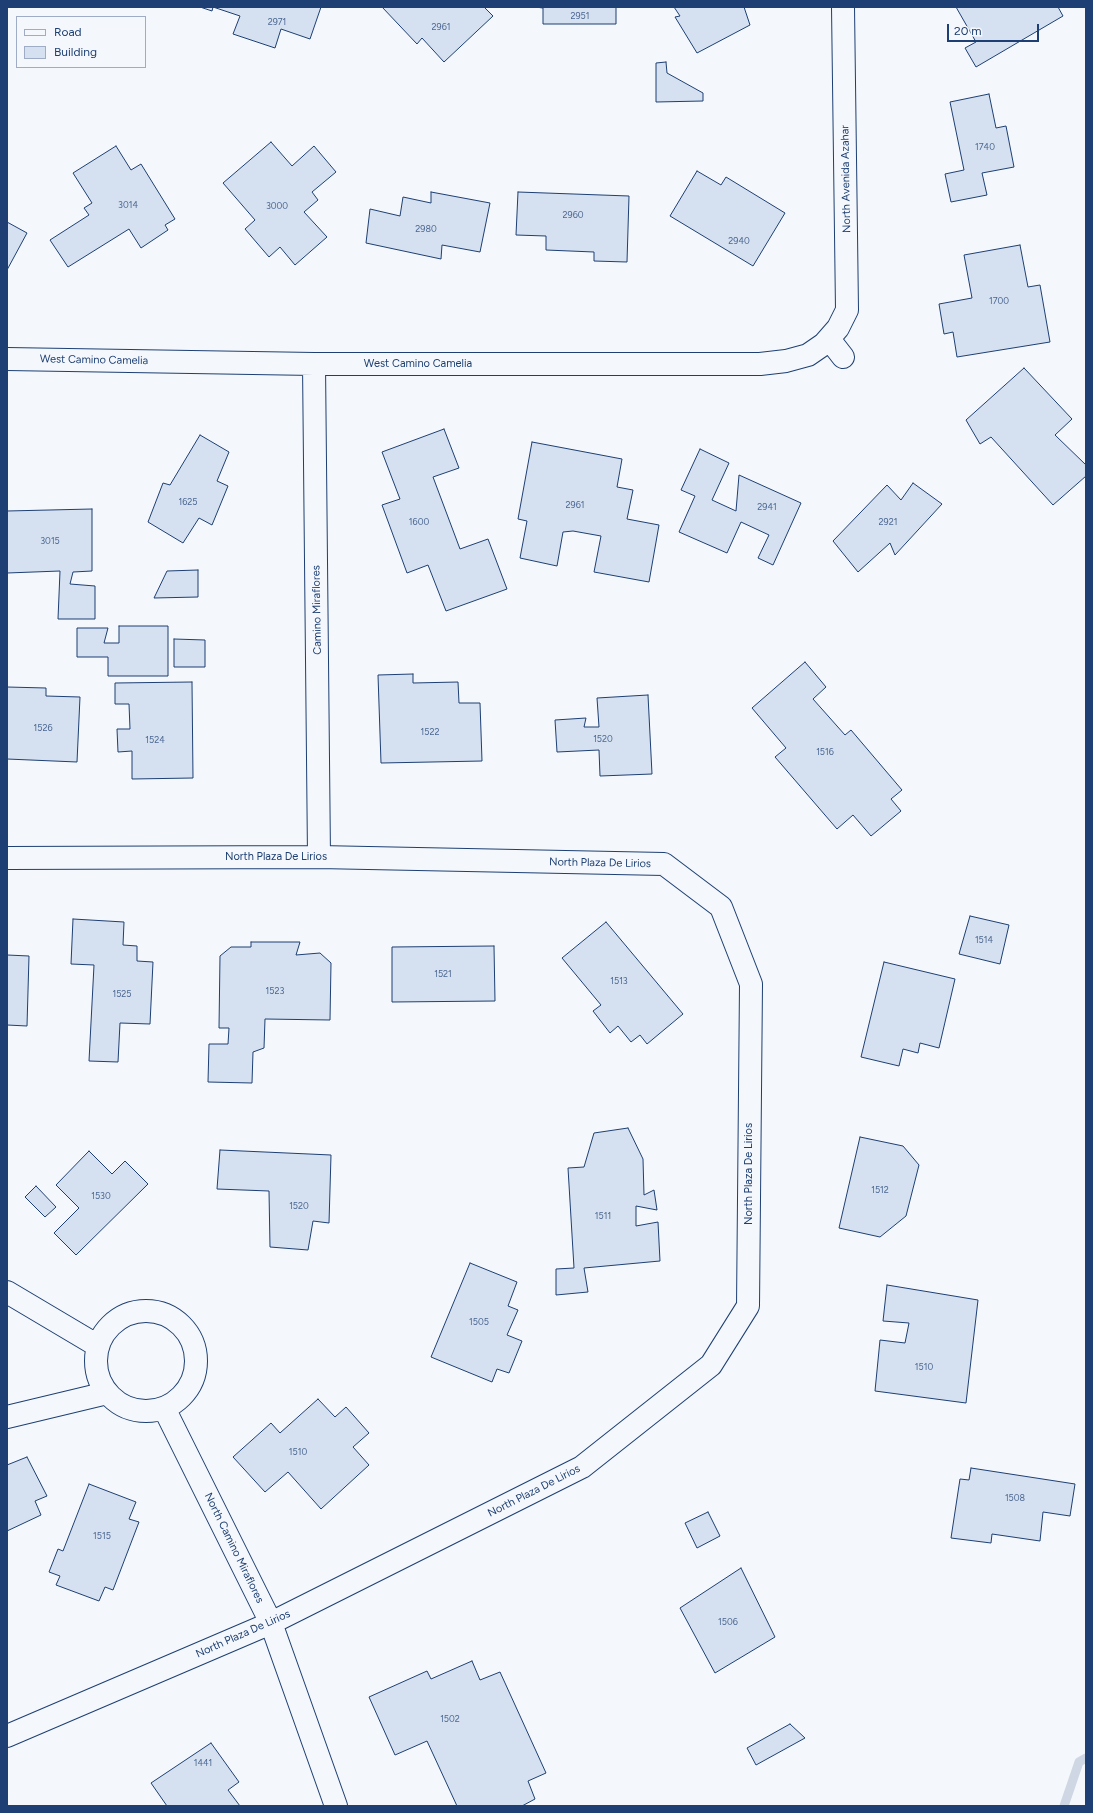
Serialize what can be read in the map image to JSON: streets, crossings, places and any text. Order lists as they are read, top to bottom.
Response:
{
  "streets": {
    "street": [
      "North Avenida Azahar",
      "West Camino Camelia",
      "Camino Miraflores",
      "North Plaza De Lirios",
      "North Camino Miraflores"
    ]
  },
  "crossings": [
    ["North Avenida Azahar", "West Camino Camelia"],
    ["West Camino Camelia", "Camino Miraflores"],
    ["Camino Miraflores", "North Plaza De Lirios"],
    ["North Plaza De Lirios", "North Camino Miraflores"]
  ],
  "house_numbers": [
    "2951",
    "2971",
    "2961",
    "1740",
    "3014",
    "3000",
    "2960",
    "2980",
    "2940",
    "1700",
    "1625",
    "2961",
    "2941",
    "1600",
    "2921",
    "3015",
    "1526",
    "1522",
    "1520",
    "1524",
    "1516",
    "1514",
    "1521",
    "1513",
    "1523",
    "1525",
    "1512",
    "1530",
    "1520",
    "1511",
    "1505",
    "1510",
    "1510",
    "1508",
    "1515",
    "1506",
    "1502",
    "1441"
  ],
  "legend": ["Road", "Building"],
  "scale_bar": "20 m"
}
